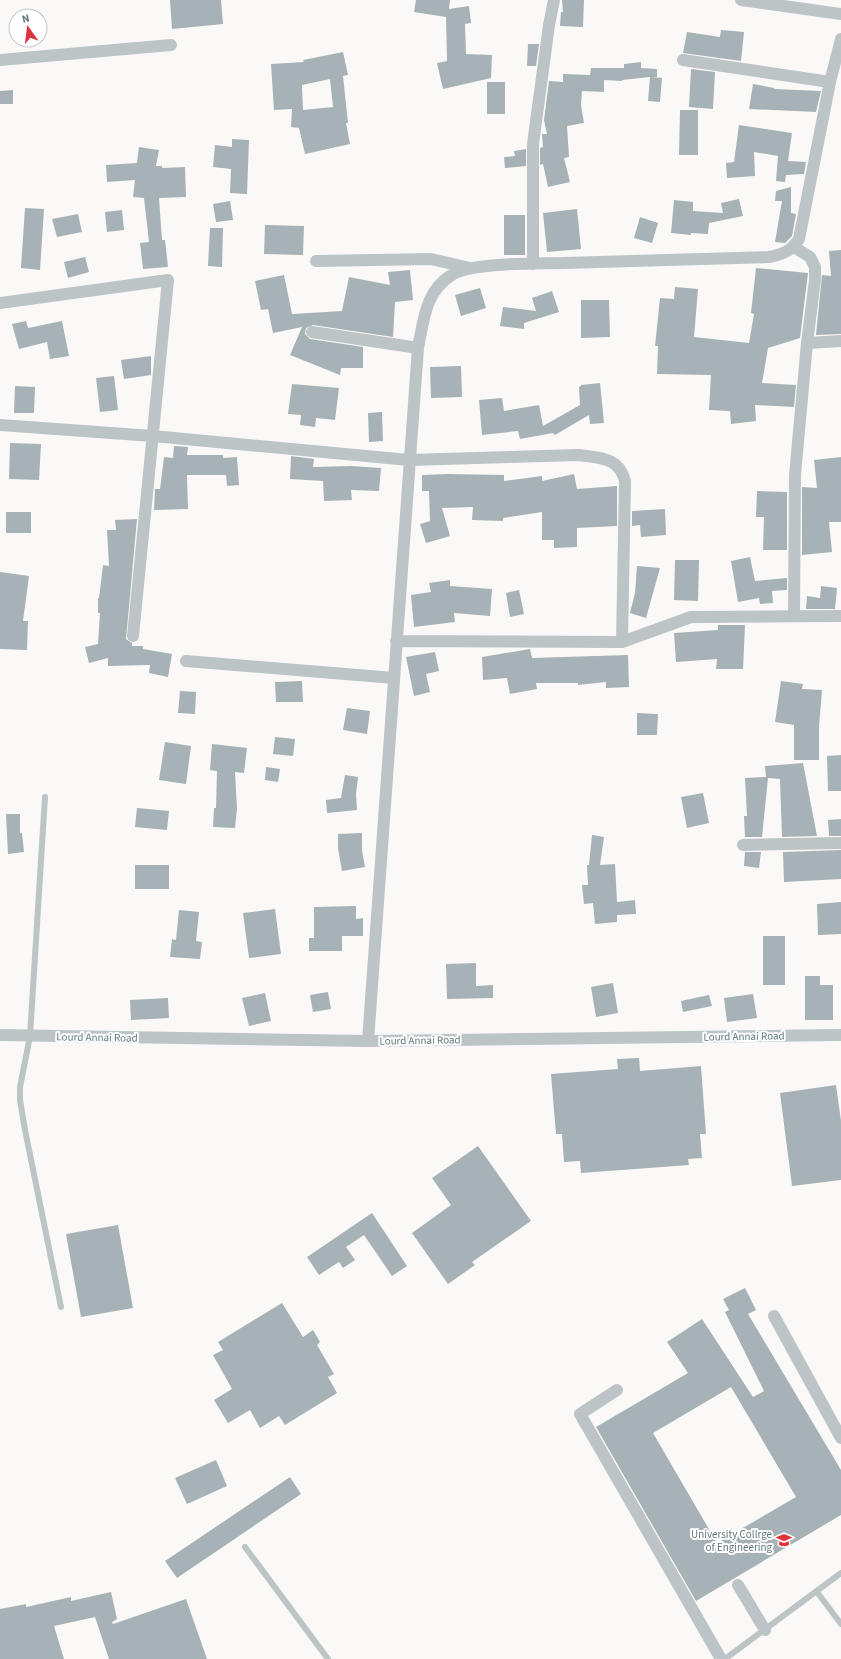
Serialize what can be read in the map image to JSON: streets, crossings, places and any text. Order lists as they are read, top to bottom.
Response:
{
  "streets": {
    "street": ["Lourd Annai Road"]
  },
  "places": {
    "school or university": ["University Collrge of Engineering"]
  },
  "north": "top"
}
